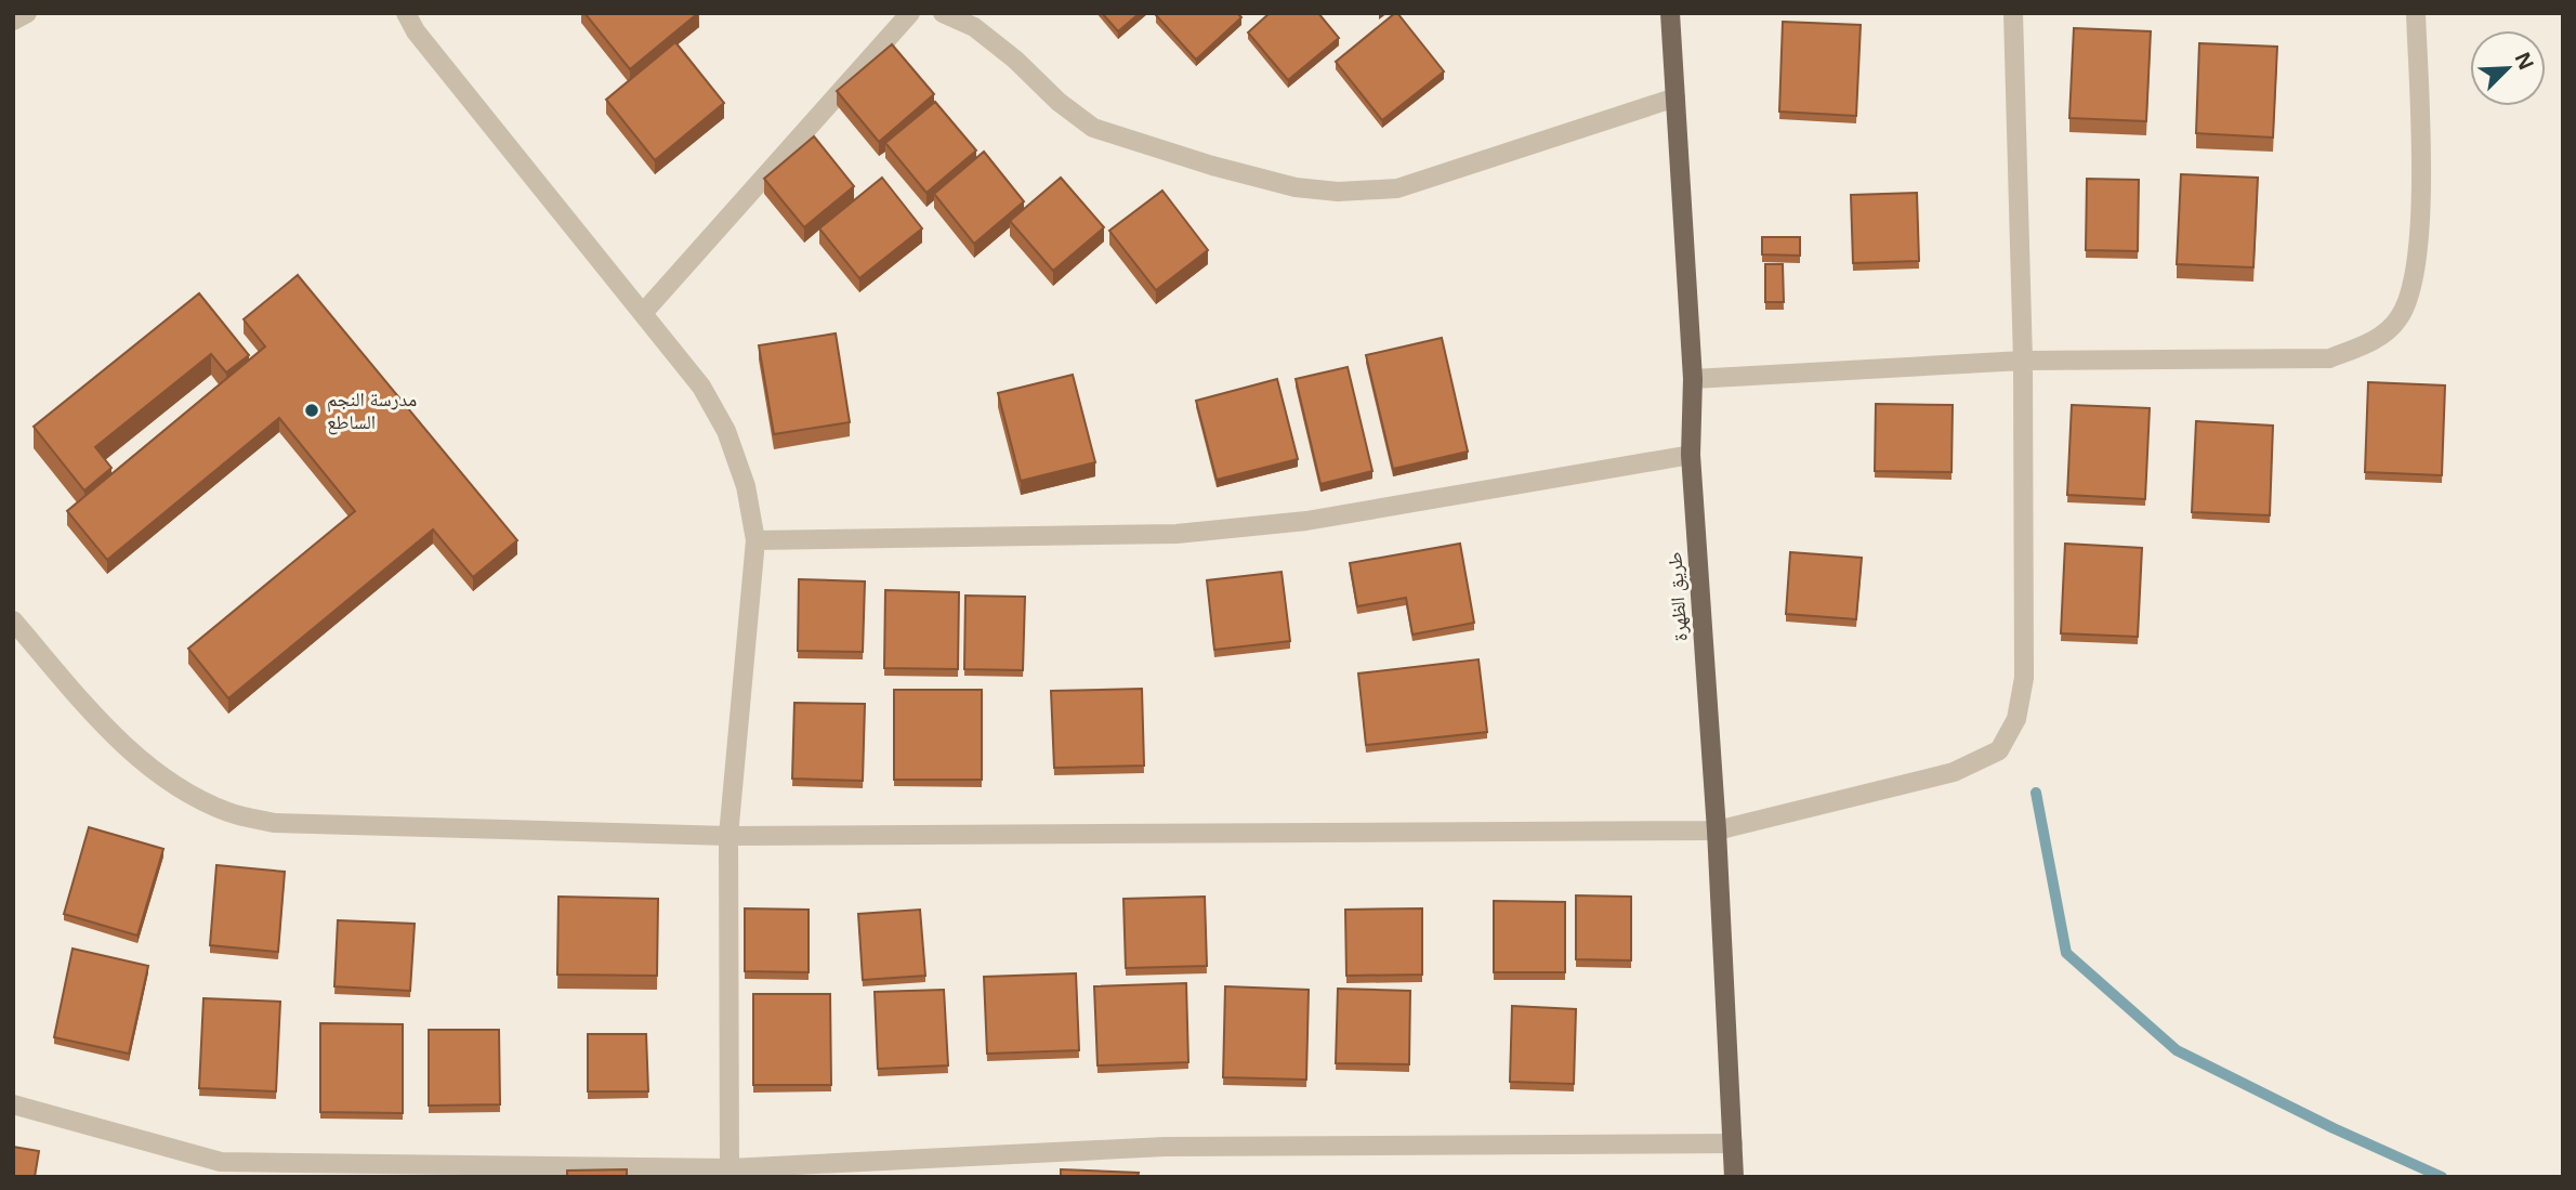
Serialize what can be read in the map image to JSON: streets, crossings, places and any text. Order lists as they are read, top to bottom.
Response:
{
  "streets": {
    "main road": ["طريق الظهرة"]
  },
  "places": ["مدرسة النجم الساطع"],
  "north": "top right"
}
